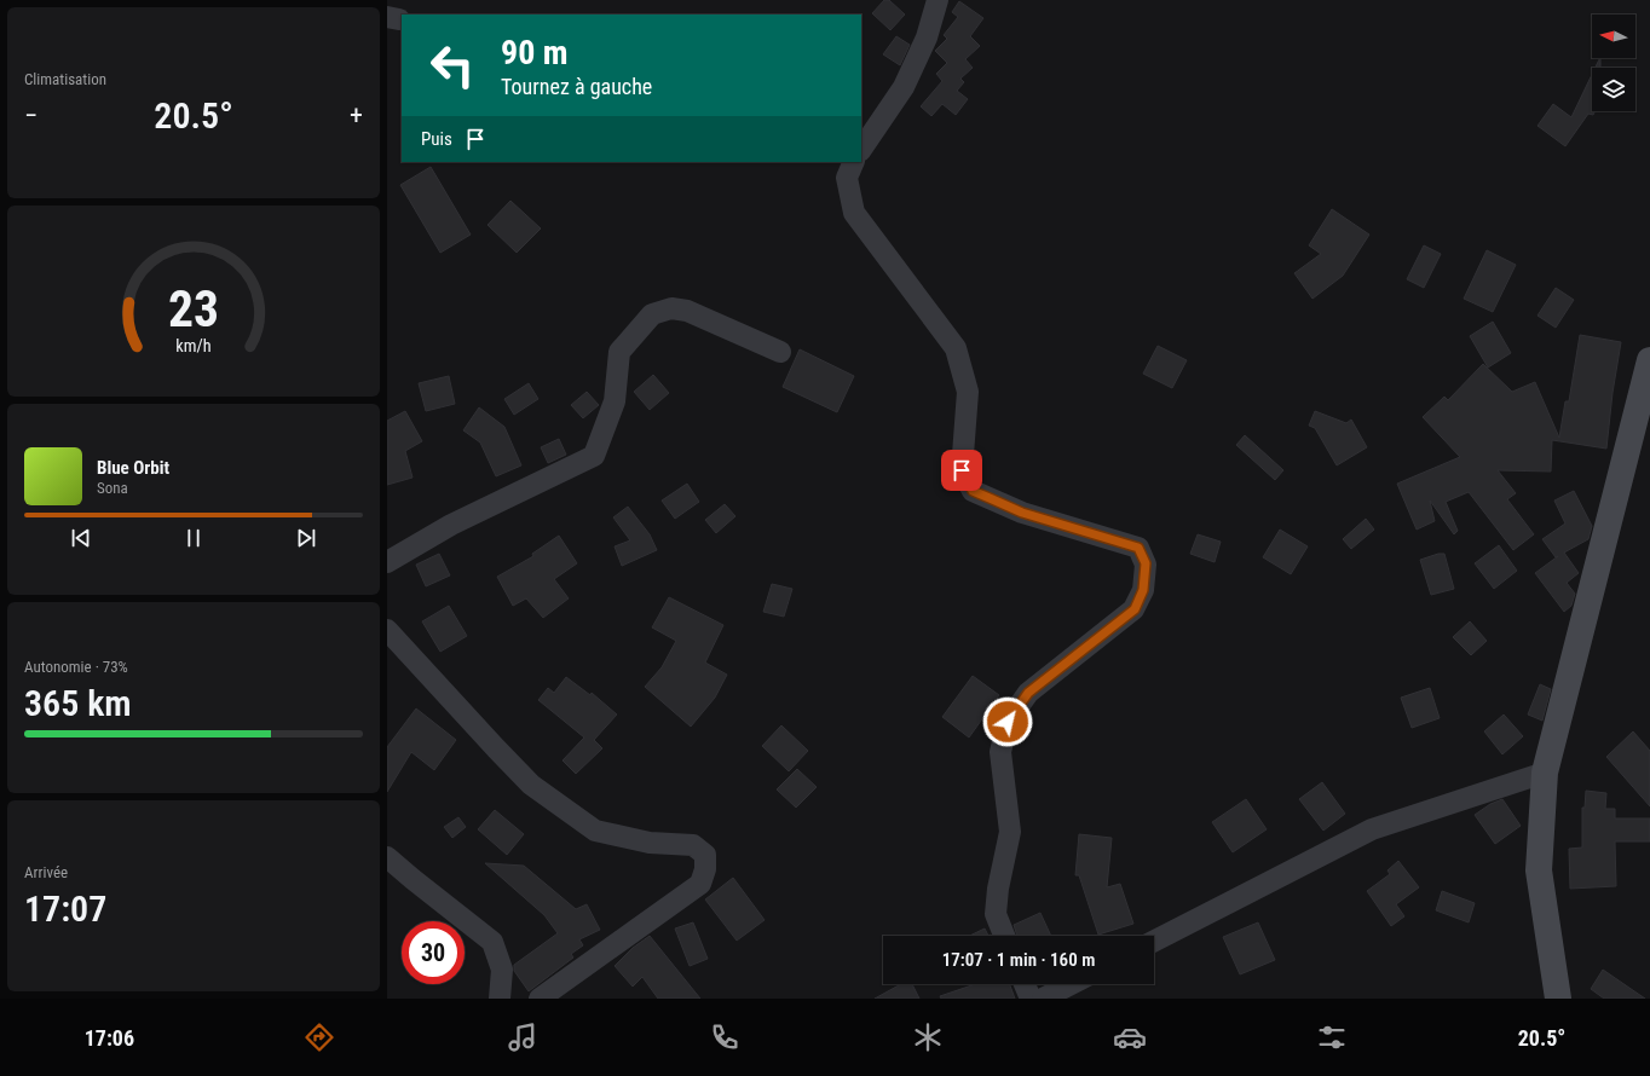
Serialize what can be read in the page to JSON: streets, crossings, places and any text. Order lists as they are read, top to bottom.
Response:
{
  "north": "left",
  "page": {
    "tile": [
      "Climatisation",
      ["Autonomie · 73%", "365 km"],
      ["Arrivée", "17:07"]
    ],
    "turn": ["90 m", "Tournez à gauche"],
    "heat": ["−", "20.5°", "+"],
    "then": "Puis",
    "song": ["Blue Orbit", "Sona"],
    "limit": "30",
    "trip": "17:07 · 1 min · 160 m",
    "tabs": ["17:06", "20.5°"],
    "gauge": ["23", "km/h"]
  }
}
